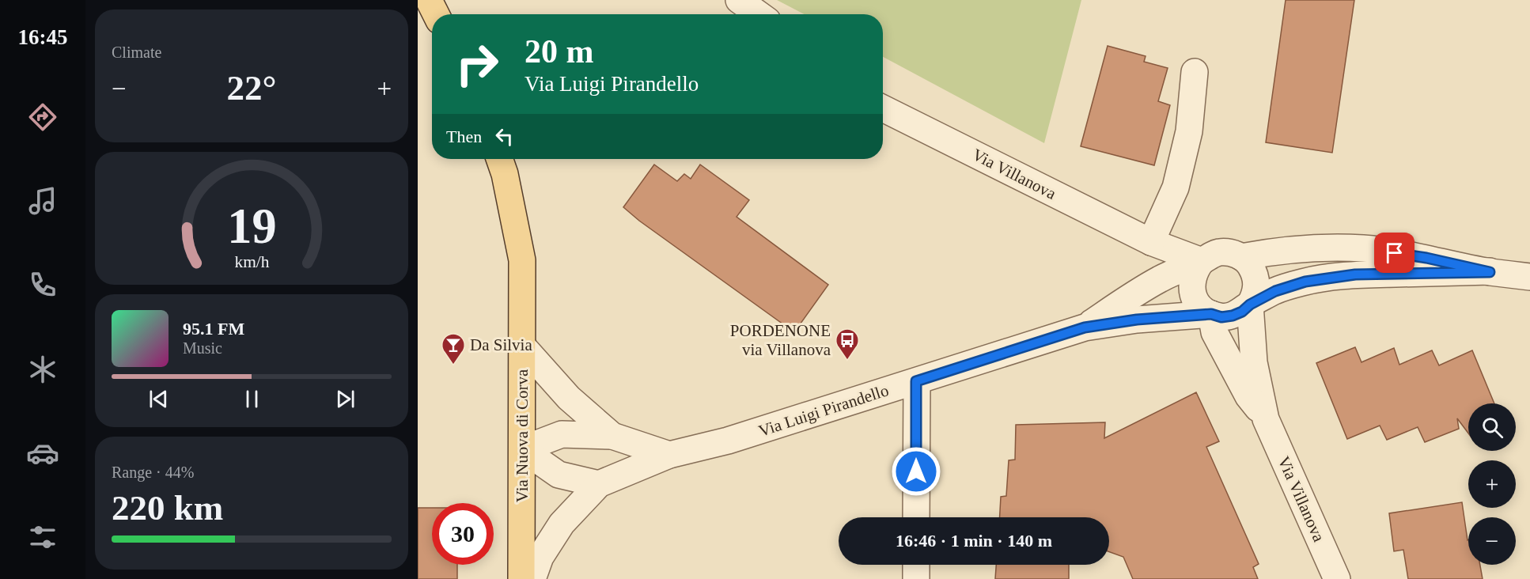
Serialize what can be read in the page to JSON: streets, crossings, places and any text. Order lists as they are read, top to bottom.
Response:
{
  "streets": {
    "main road": ["Via Nuova di Corva"],
    "street": ["Via Villanova", "Via Luigi Pirandello"]
  },
  "crossings": [
    ["Via Villanova", "Via Luigi Pirandello"]
  ],
  "places": {
    "bus stop": ["PORDENONE via Villanova"],
    "bar": ["Da Silvia"]
  },
  "page": {
    "tabs": "16:45",
    "tile": [
      "Climate",
      ["Range · 44%", "220 km"]
    ],
    "turn": ["20 m", "Via Luigi Pirandello"],
    "heat": ["−", "22°", "+"],
    "then": "Then",
    "song": ["95.1 FM", "Music"],
    "map_buttons": ["+", "−"],
    "limit": "30",
    "trip": "16:46 · 1 min · 140 m",
    "gauge": ["19", "km/h"]
  }
}
